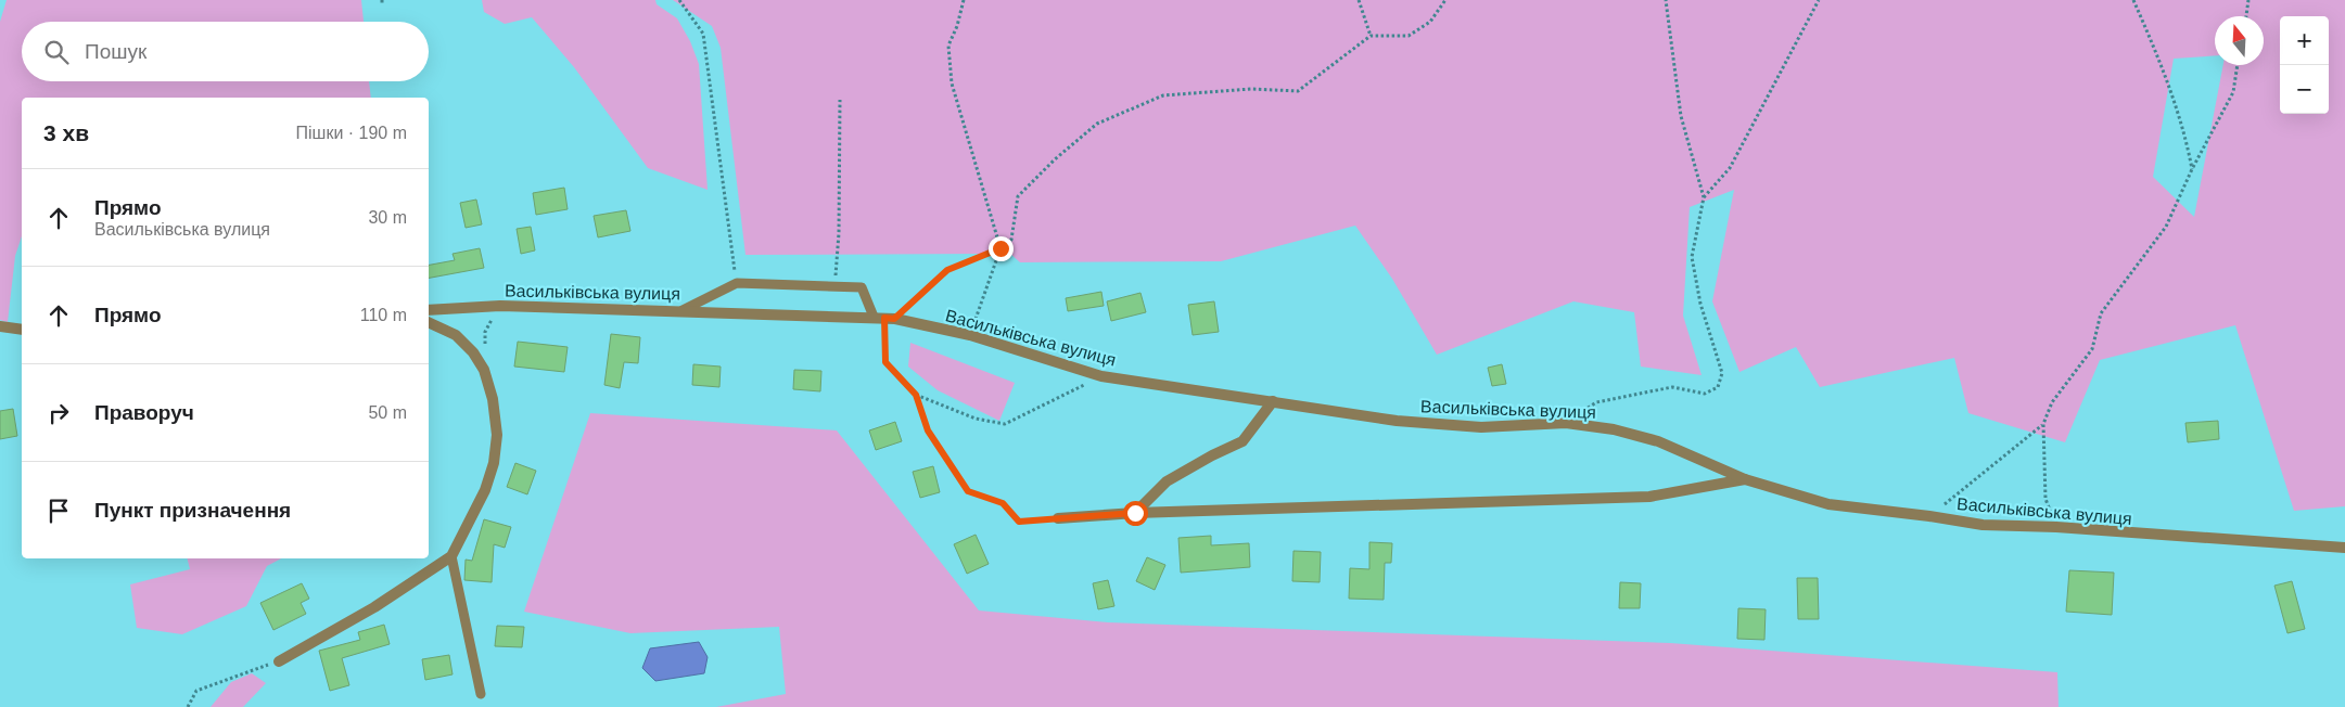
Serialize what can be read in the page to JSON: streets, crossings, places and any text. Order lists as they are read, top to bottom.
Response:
{
  "streets": {
    "street": ["Васильківська вулиця"]
  },
  "north": "top",
  "page": {
    "map_buttons": ["+", "−"],
    "search": "Пошук",
    "heading": ["3 хв", "Пішки · 190 m"],
    "list": [
      ["Прямо", "Васильківська вулиця", "30 m"],
      ["Прямо", "110 m"],
      ["Праворуч", "50 m"],
      "Пункт призначення"
    ]
  }
}
